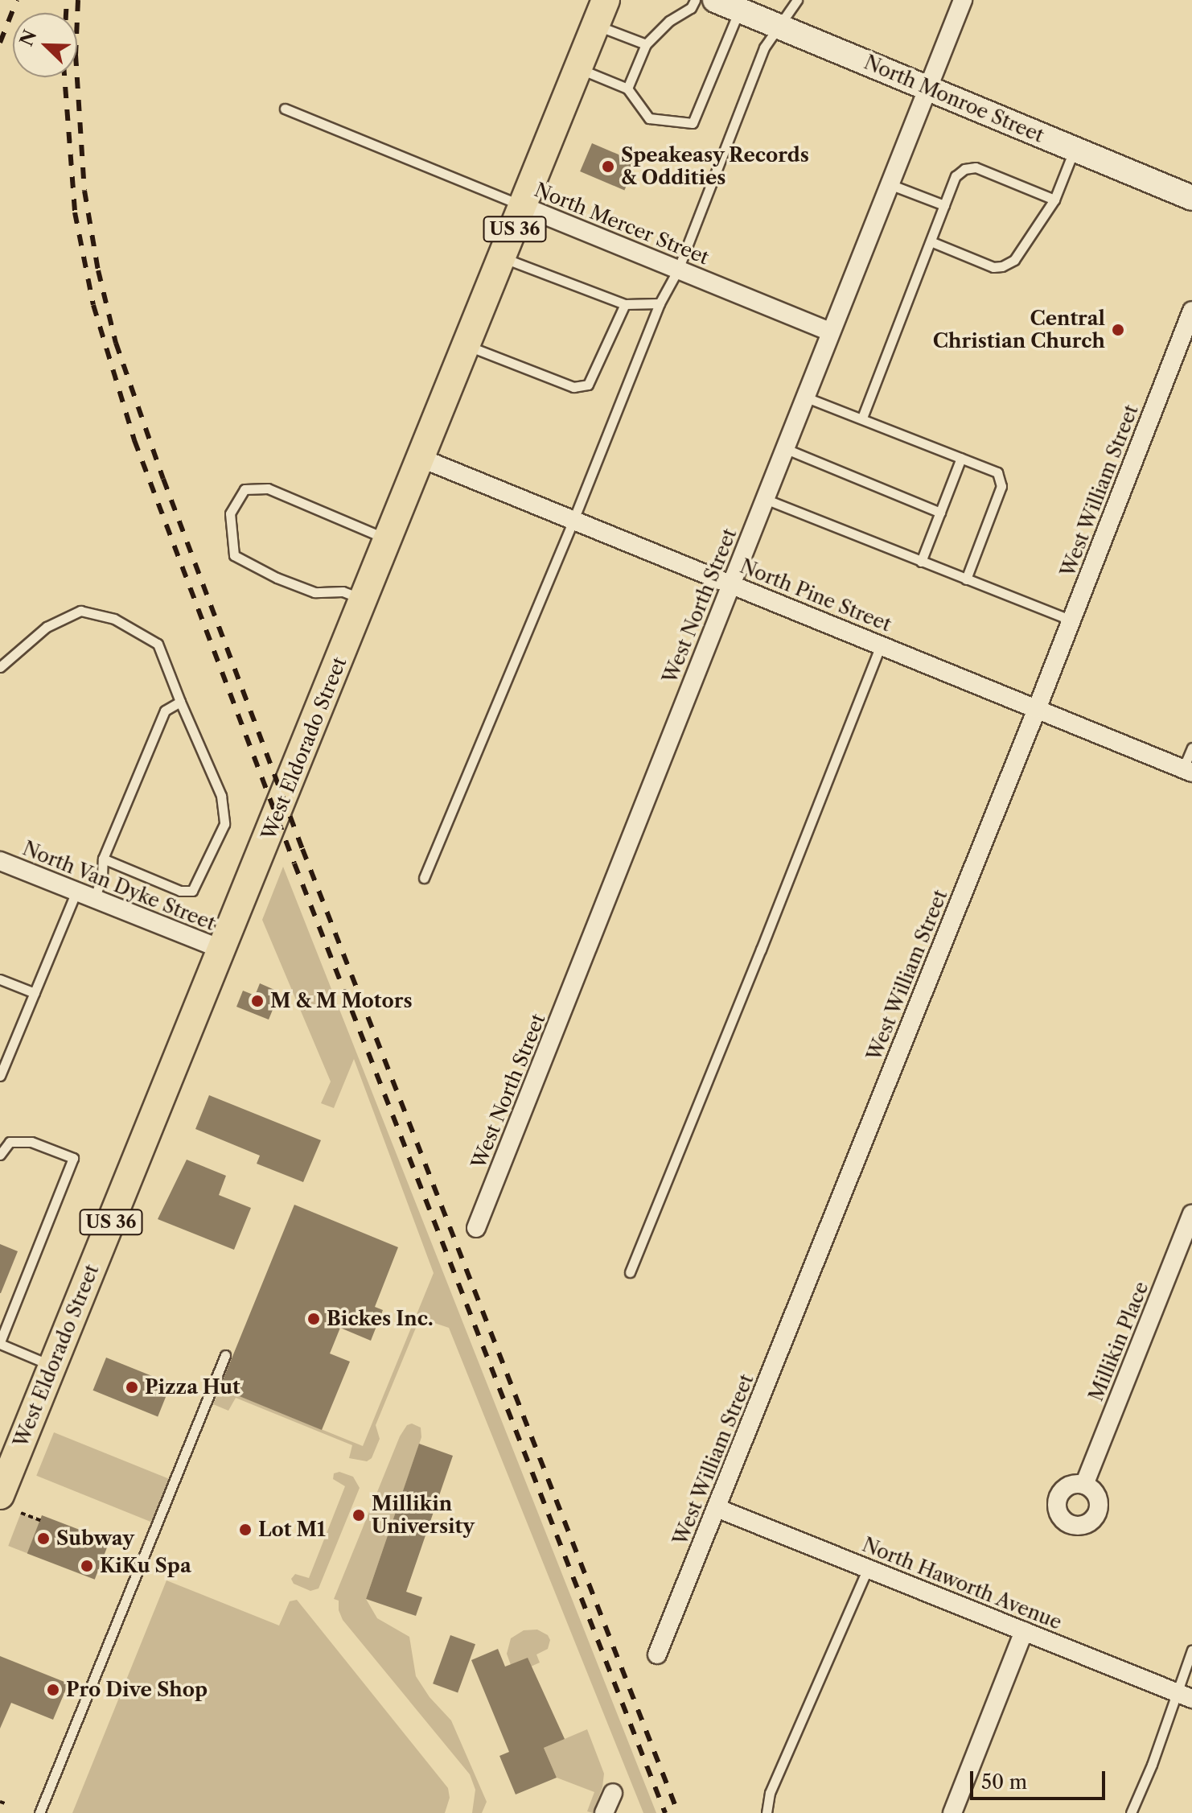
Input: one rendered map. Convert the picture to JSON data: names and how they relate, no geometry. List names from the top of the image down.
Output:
{
  "streets": {
    "main road": ["US 36", "West Eldorado Street"],
    "street": [
      "North Monroe Street",
      "North Mercer Street",
      "West William Street",
      "North Pine Street",
      "West North Street",
      "North Van Dyke Street",
      "Millikin Place",
      "North Haworth Avenue"
    ]
  },
  "crossings": [
    ["North Monroe Street", "West North Street"],
    ["North Mercer Street", "West North Street"],
    ["North Mercer Street", "West Eldorado Street"],
    ["West William Street", "North Pine Street"],
    ["West William Street", "North Haworth Avenue"],
    ["North Pine Street", "West North Street"],
    ["North Pine Street", "West Eldorado Street"],
    ["West Eldorado Street", "North Van Dyke Street"]
  ],
  "places": [
    "Speakeasy Records & Oddities",
    "Central Christian Church",
    "M & M Motors",
    "Bickes Inc.",
    "Pizza Hut",
    "Millikin University",
    "Lot M1",
    "Subway",
    "KiKu Spa",
    "Pro Dive Shop"
  ],
  "scale_bar": "50 m",
  "north": "top left"
}
